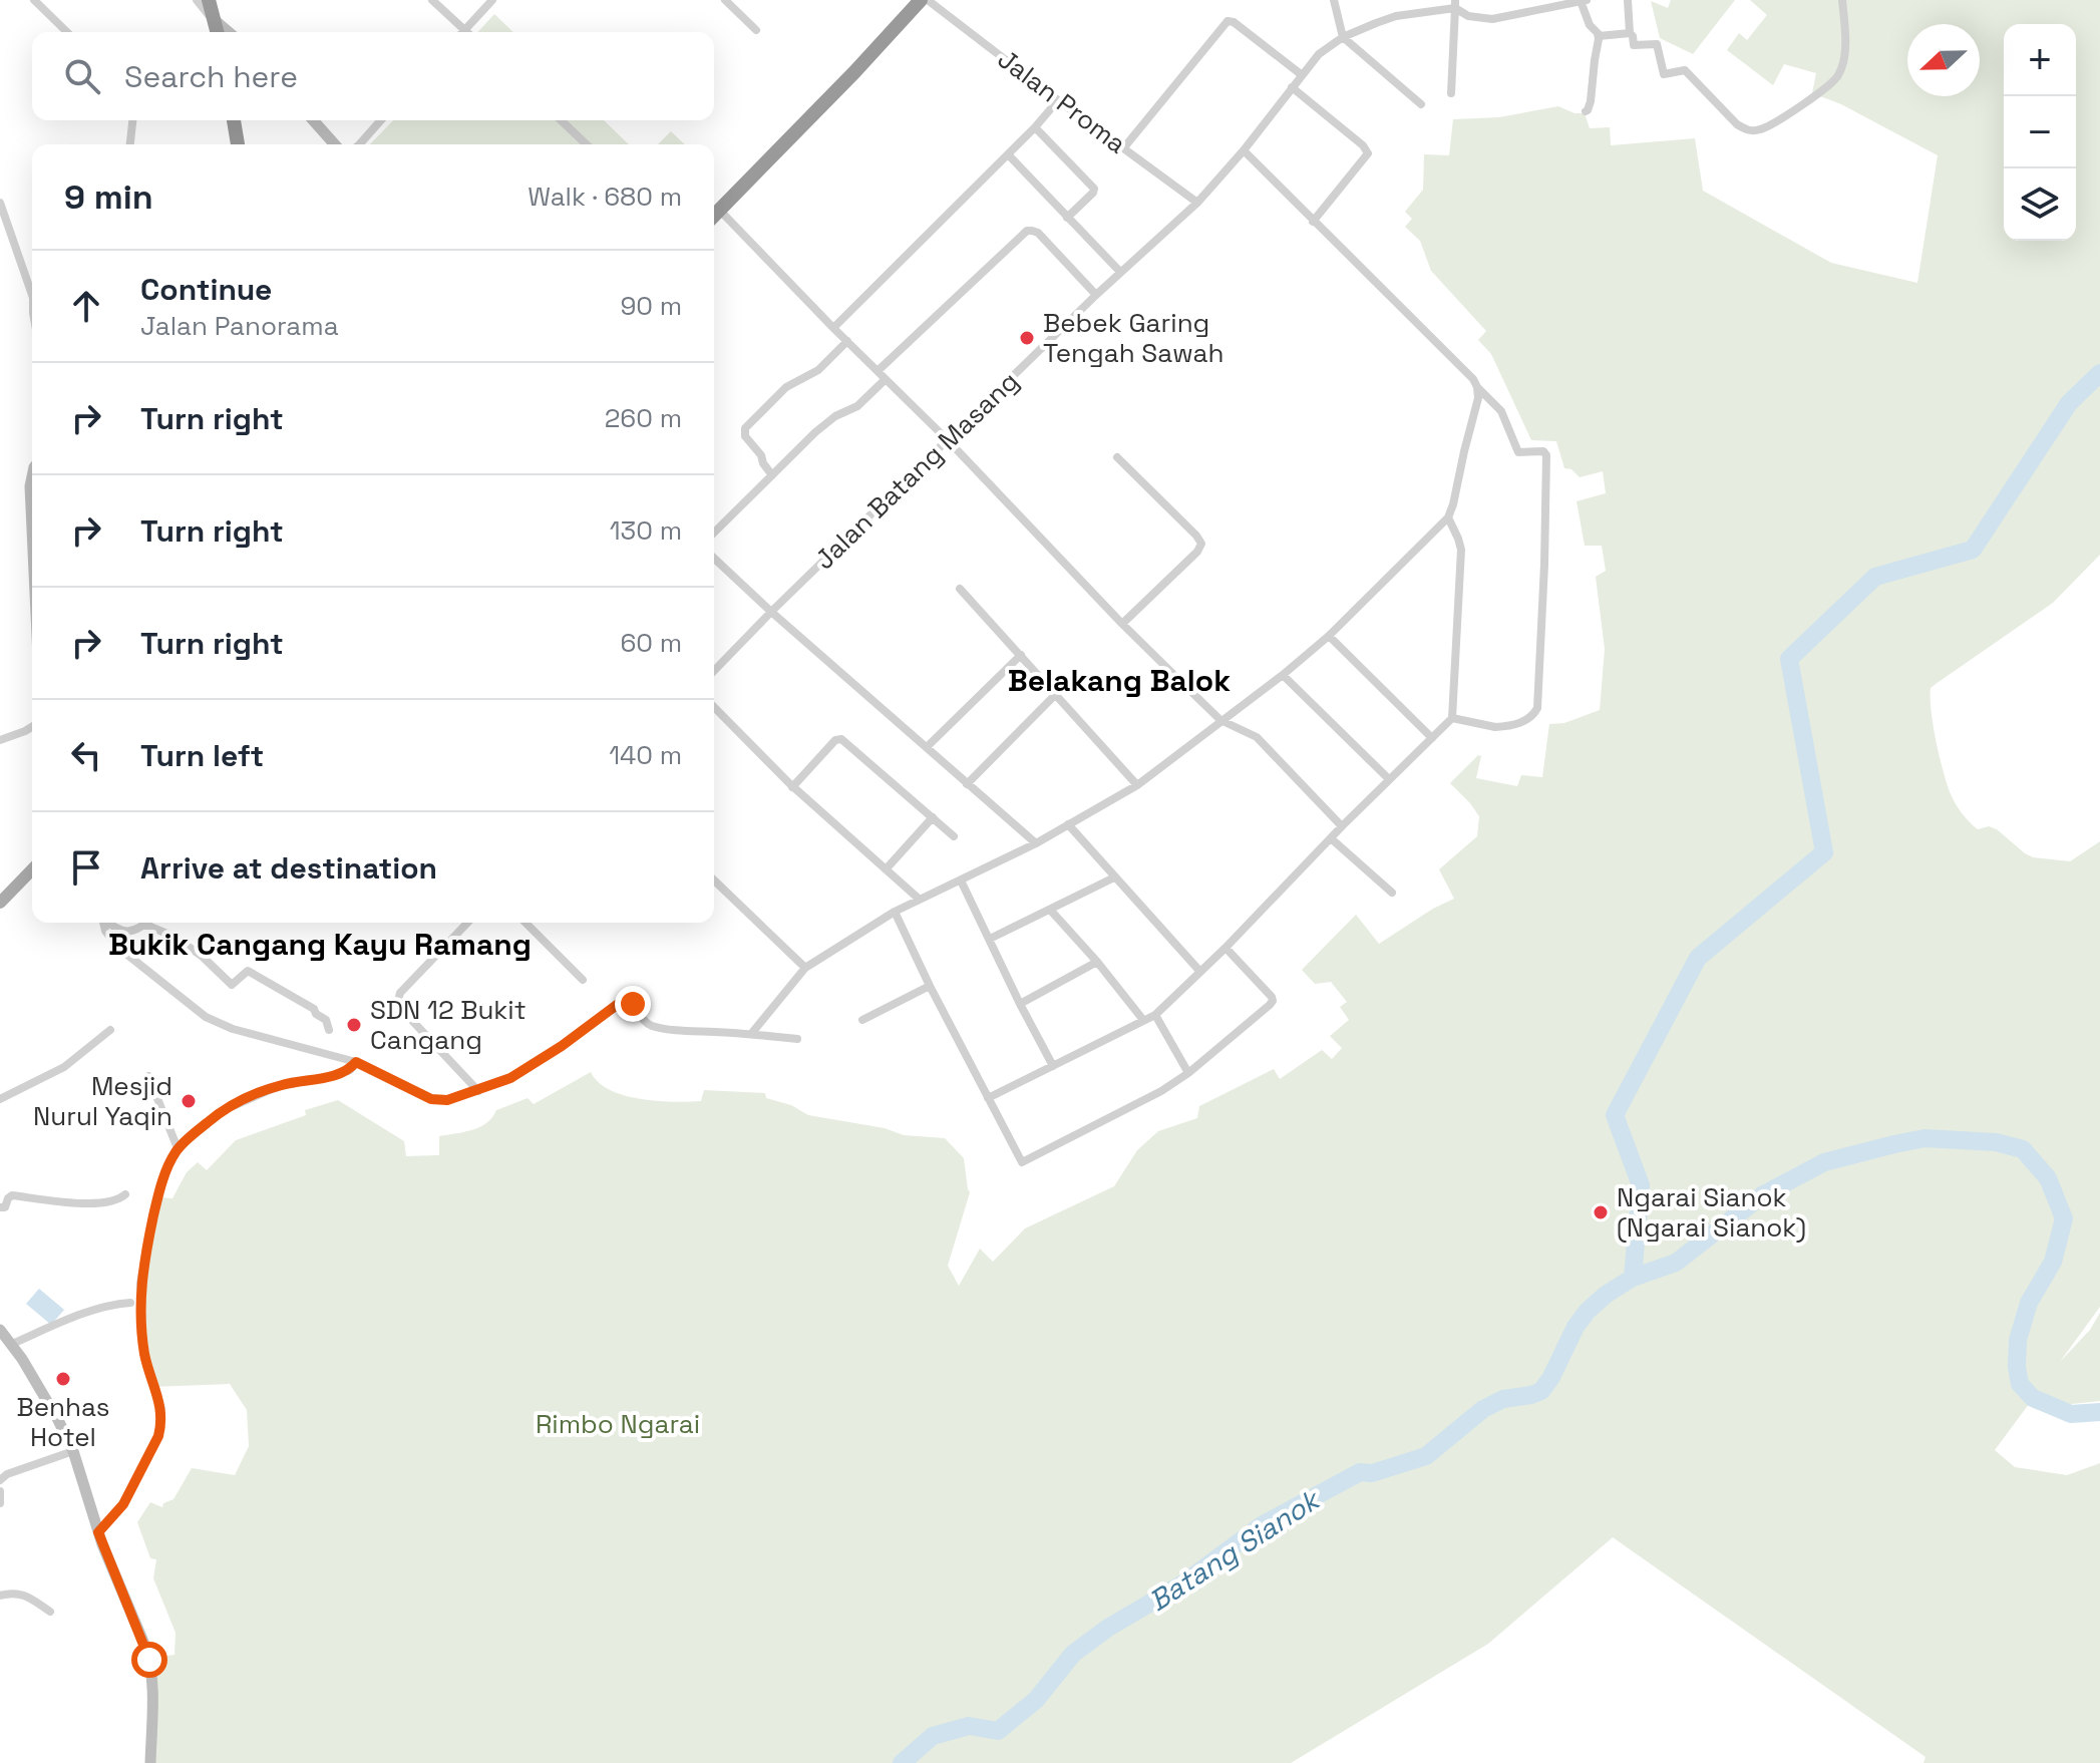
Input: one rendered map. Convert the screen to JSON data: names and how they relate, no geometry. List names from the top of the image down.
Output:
{
  "streets": {
    "street": ["Jalan Proma", "Jalan Batang Masang"]
  },
  "crossings": [
    ["Jalan Proma", "Jalan Batang Masang"]
  ],
  "districts": ["Belakang Balok", "Bukik Cangang Kayu Ramang"],
  "water": ["Batang Sianok"],
  "parks": ["Rimbo Ngarai"],
  "places": [
    "Bebek Garing Tengah Sawah",
    "SDN 12 Bukit Cangang",
    "Mesjid Nurul Yaqin",
    "Ngarai Sianok (Ngarai Sianok)",
    "Benhas Hotel"
  ],
  "north": "left",
  "page": {
    "map_buttons": ["+", "−"],
    "search": "Search here",
    "heading": ["9 min", "Walk · 680 m"],
    "list": [
      ["Continue", "Jalan Panorama", "90 m"],
      ["Turn right", "260 m"],
      ["Turn right", "130 m"],
      ["Turn right", "60 m"],
      ["Turn left", "140 m"],
      "Arrive at destination"
    ]
  }
}
